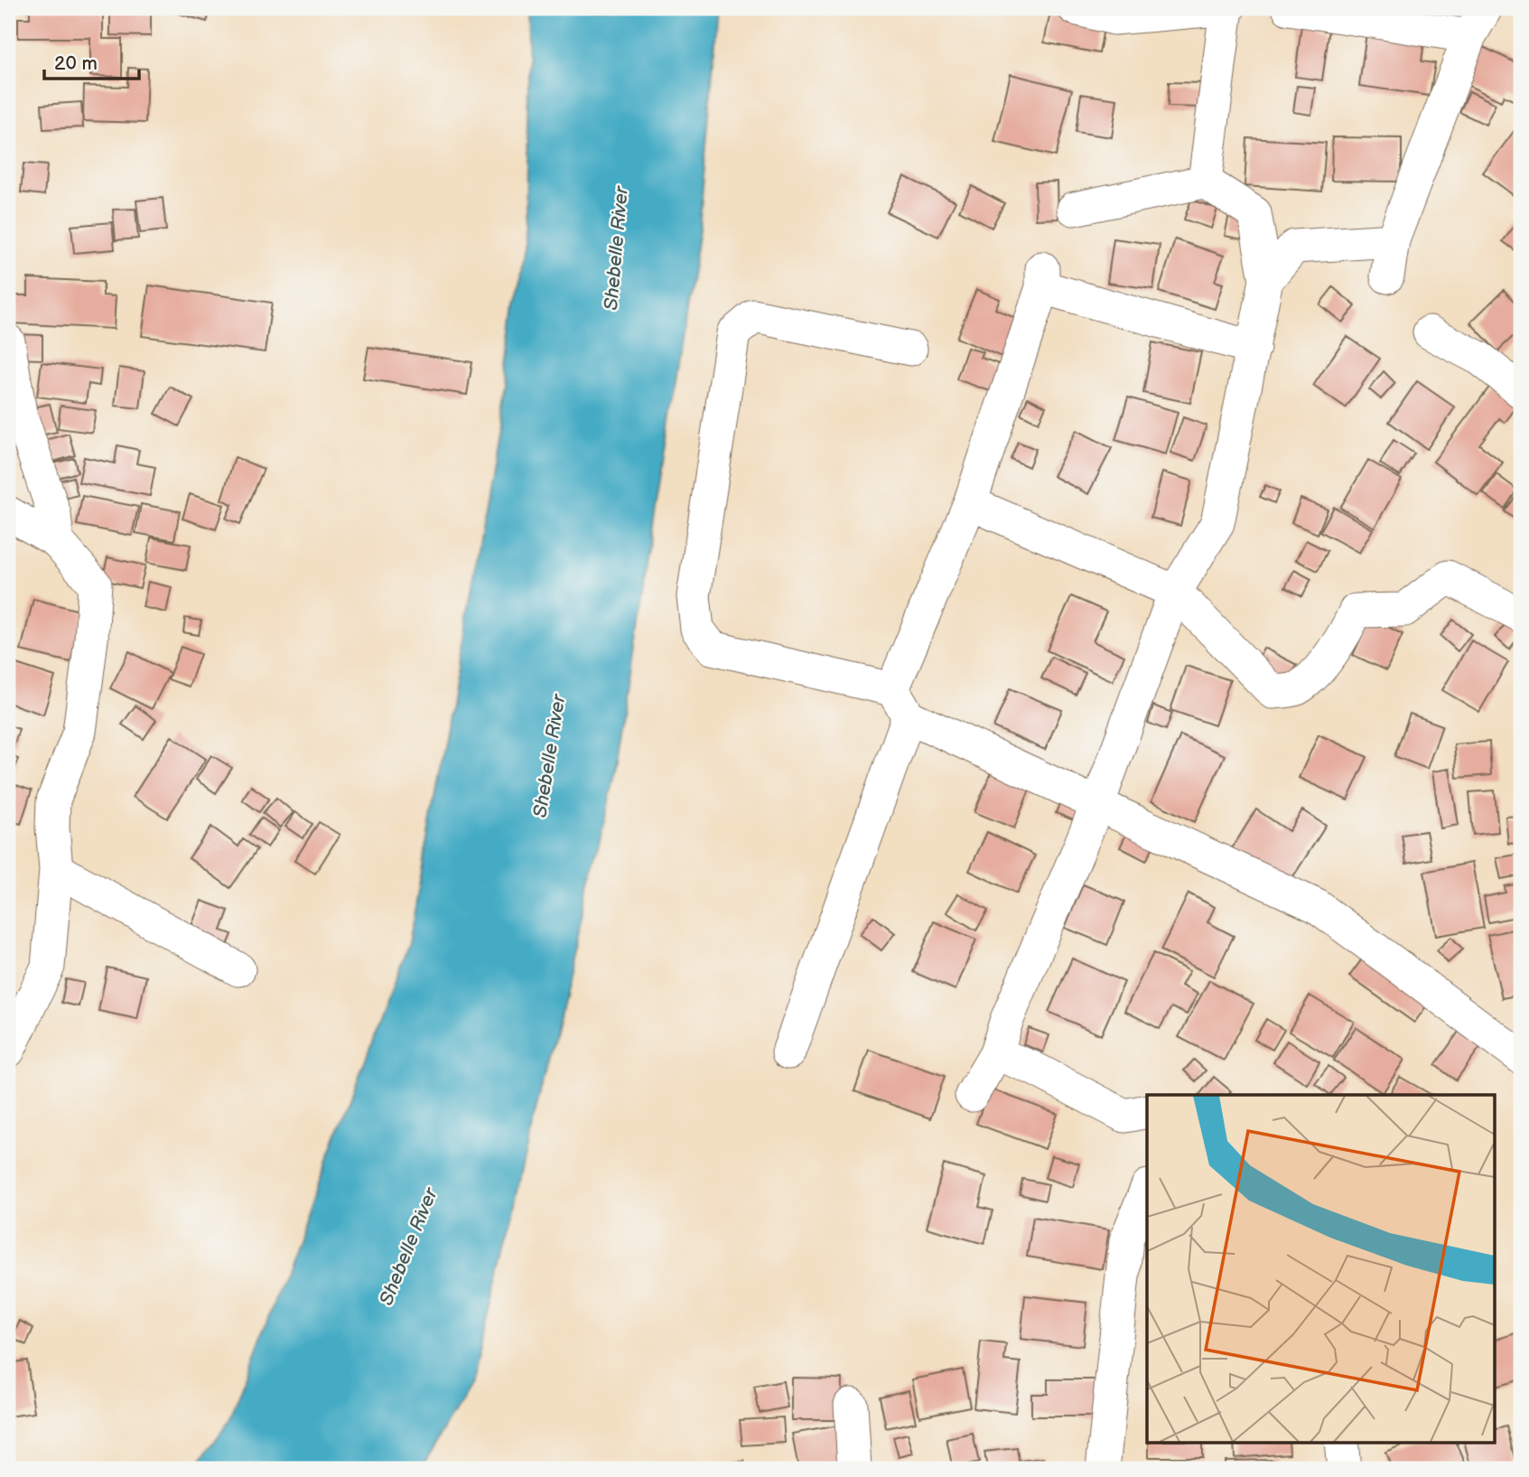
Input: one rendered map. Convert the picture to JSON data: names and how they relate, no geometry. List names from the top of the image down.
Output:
{
  "water": ["Shebelle River"],
  "scale_bar": "20 m"
}
